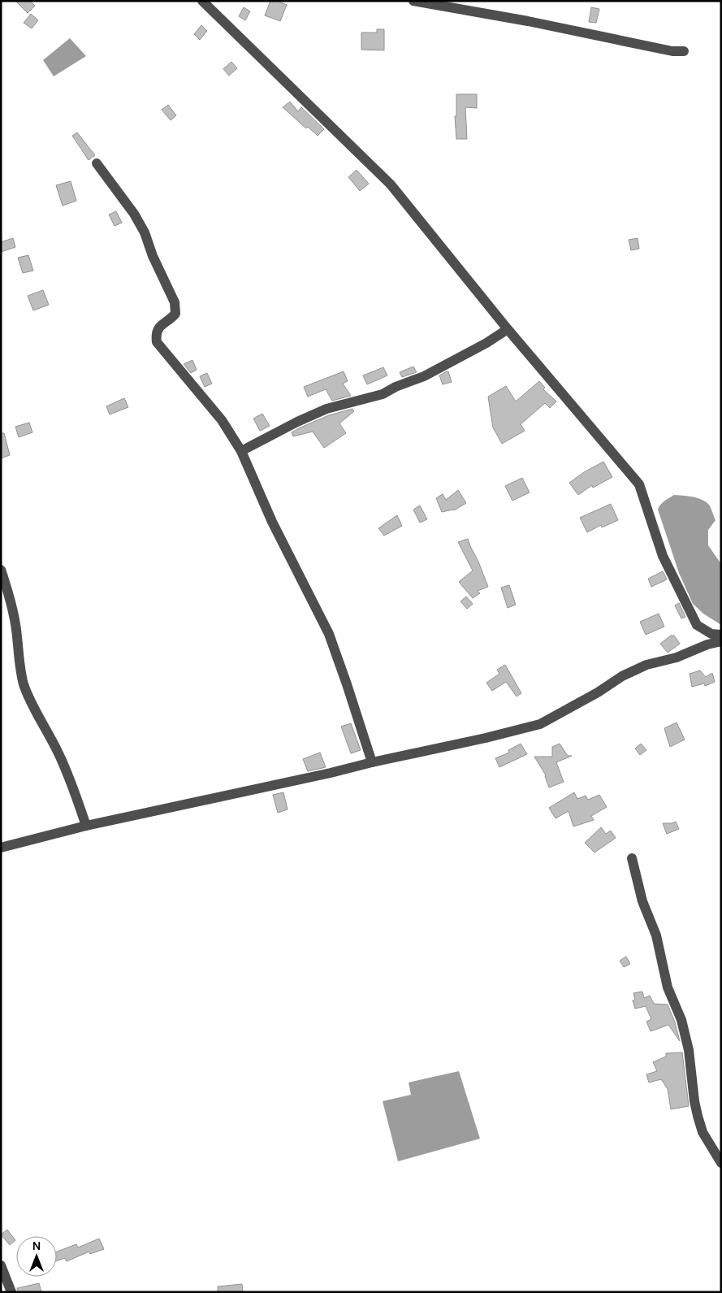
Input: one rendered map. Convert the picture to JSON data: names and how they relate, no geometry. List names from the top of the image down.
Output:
{
  "north": "top"
}
